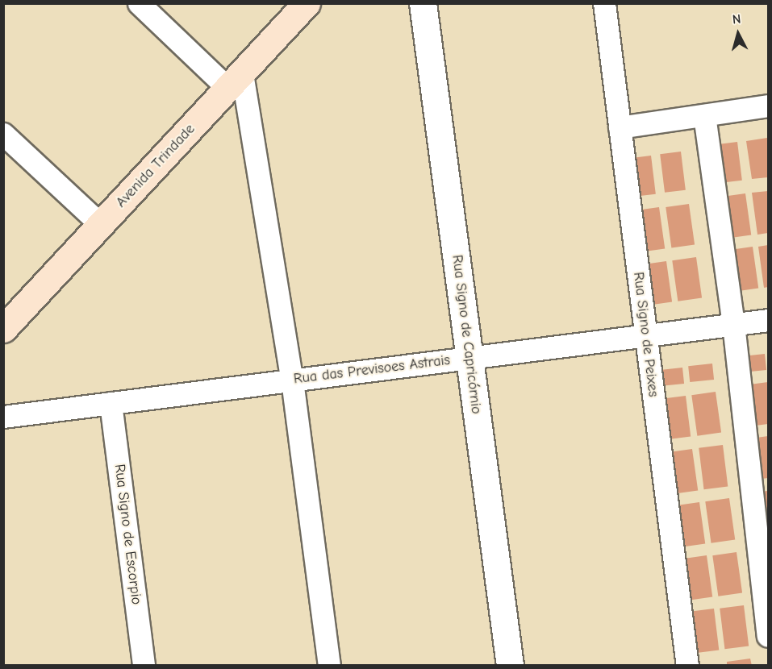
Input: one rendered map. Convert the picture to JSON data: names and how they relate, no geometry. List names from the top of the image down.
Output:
{
  "streets": {
    "main road": ["Avenida Trindade"],
    "street": [
      "Rua Signo de Capricórnio",
      "Rua Signo de Peixes",
      "Rua das Previsoes Astrais",
      "Rua Signo de Escorpio"
    ]
  },
  "crossings": [
    ["Rua Signo de Capricórnio", "Rua das Previsoes Astrais"],
    ["Rua Signo de Peixes", "Rua das Previsoes Astrais"],
    ["Rua das Previsoes Astrais", "Rua Signo de Escorpio"]
  ],
  "north": "top"
}
